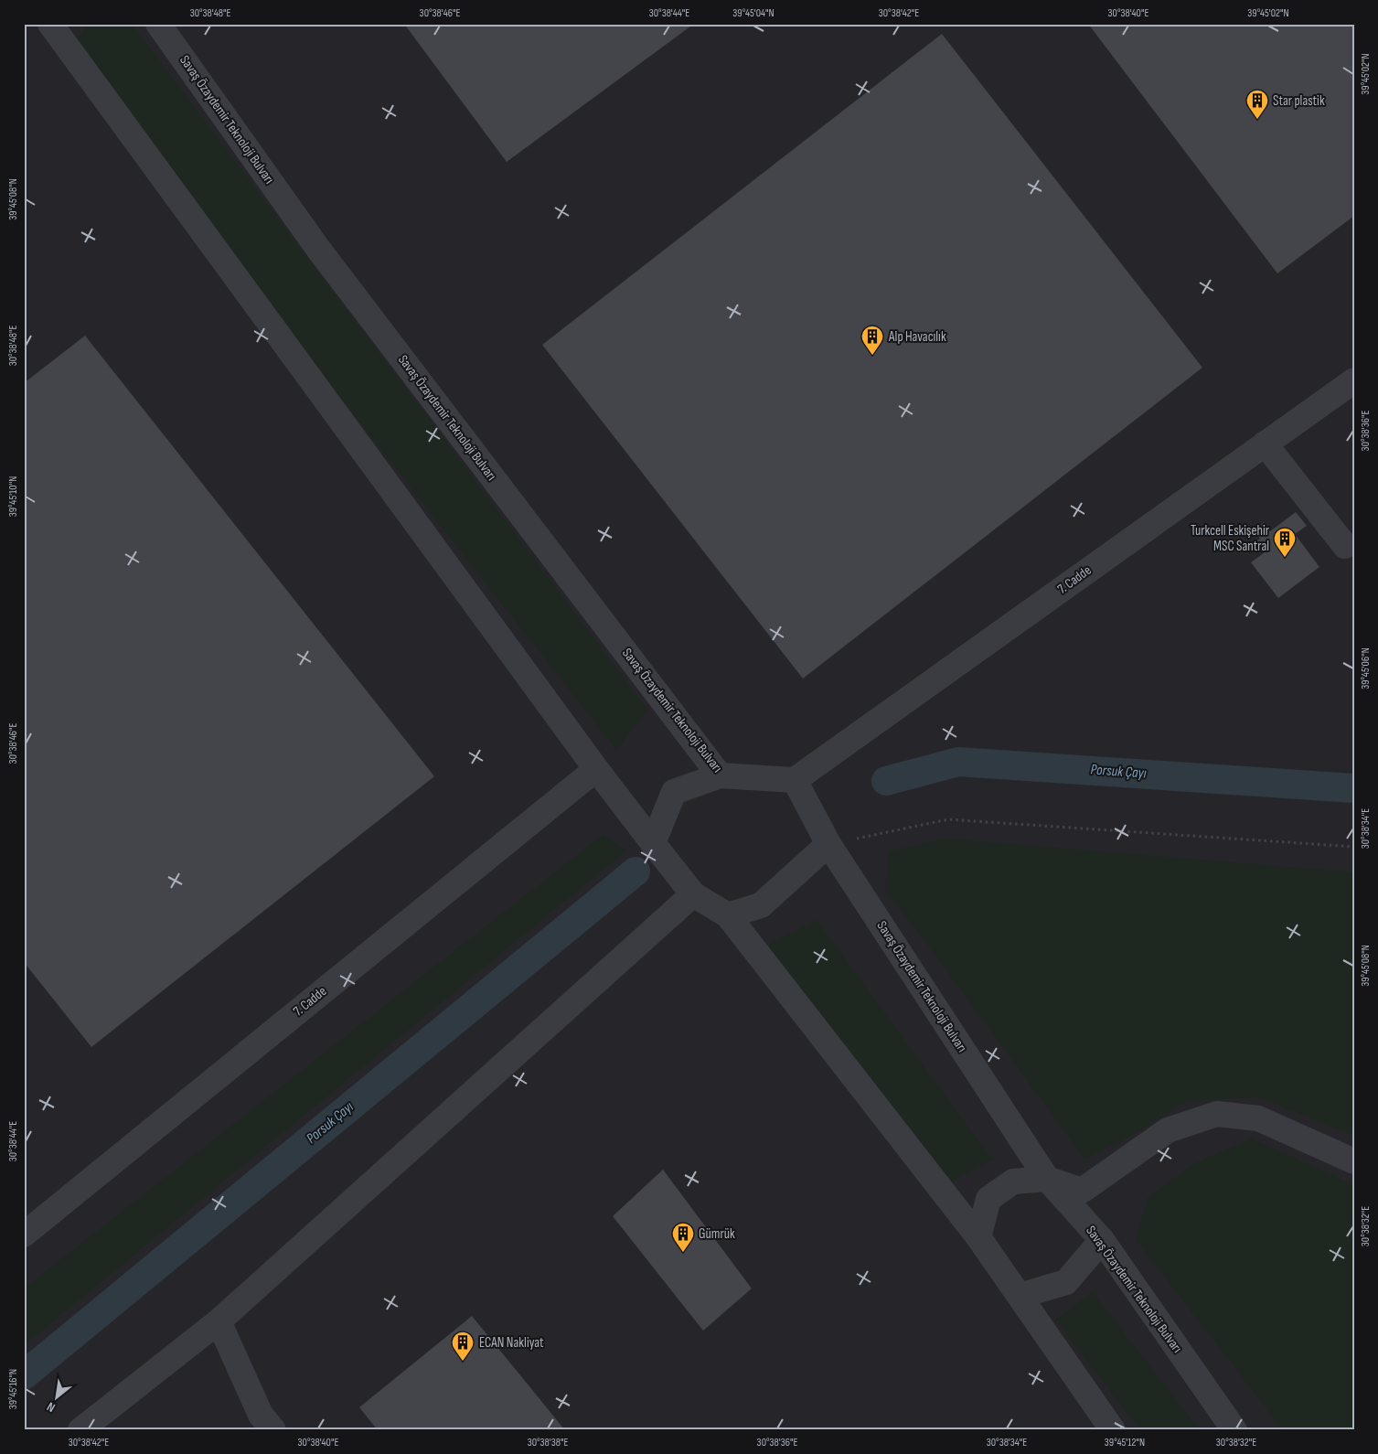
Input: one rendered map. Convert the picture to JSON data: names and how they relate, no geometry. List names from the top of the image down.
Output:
{
  "streets": {
    "street": ["Savaş Özaydemir Teknoloji Bulvarı", "7. Cadde"]
  },
  "crossings": [
    ["Savaş Özaydemir Teknoloji Bulvarı", "7. Cadde"]
  ],
  "water": ["Porsuk Çayı"],
  "places": {
    "building": [
      "Star plastik",
      "Alp Havacılık",
      "Turkcell Eskişehir MSC Santral",
      "Gümrük",
      "ECAN Nakliyat"
    ]
  },
  "north": "bottom left",
  "coordinates": [
    "30°38'48\"E",
    "30°38'46\"E",
    "30°38'44\"E",
    "39°45'04\"N",
    "30°38'42\"E",
    "30°38'40\"E",
    "39°45'02\"N",
    "39°45'08\"N",
    "30°38'36\"E",
    "39°45'10\"N",
    "39°45'06\"N",
    "30°38'34\"E",
    "30°38'32\"E",
    "39°45'16\"N",
    "30°38'38\"E",
    "39°45'12\"N"
  ]
}
